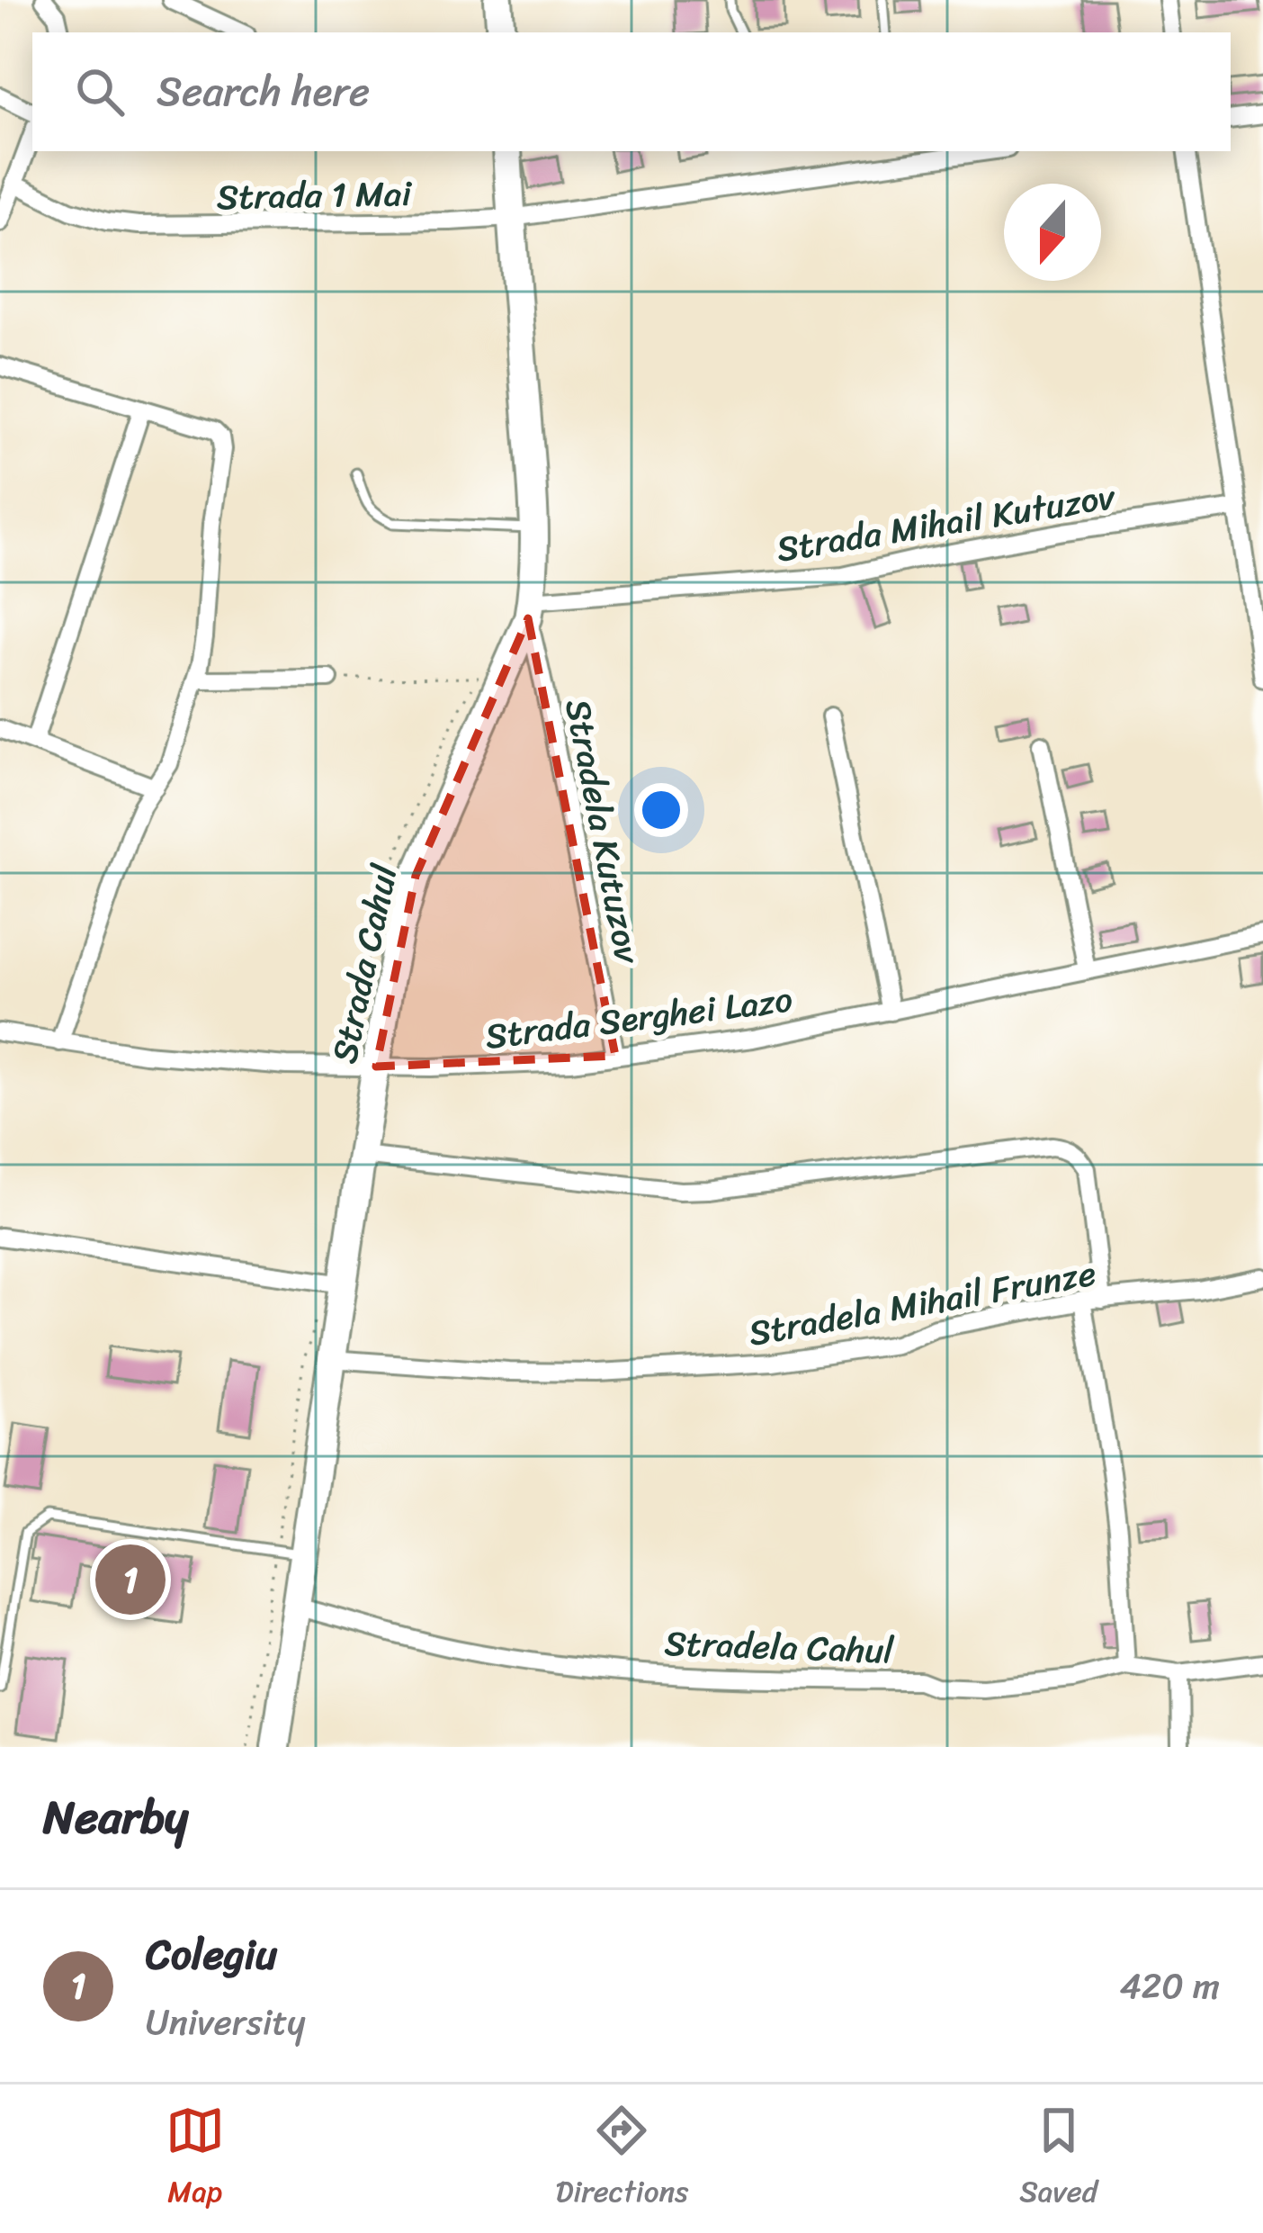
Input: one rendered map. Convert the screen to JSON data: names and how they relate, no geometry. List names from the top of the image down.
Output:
{
  "streets": {
    "main road": ["Strada Cahul"],
    "street": [
      "Strada 1 Mai",
      "Strada Mihail Kutuzov",
      "Stradela Kutuzov",
      "Strada Serghei Lazo",
      "Stradela Mihail Frunze",
      "Stradela Cahul"
    ]
  },
  "crossings": [
    ["Strada 1 Mai", "Strada Cahul"],
    ["Strada Mihail Kutuzov", "Stradela Kutuzov"],
    ["Strada Mihail Kutuzov", "Strada Cahul"],
    ["Stradela Kutuzov", "Strada Cahul"],
    ["Stradela Kutuzov", "Strada Serghei Lazo"],
    ["Strada Cahul", "Strada Serghei Lazo"],
    ["Strada Cahul", "Stradela Mihail Frunze"],
    ["Strada Cahul", "Stradela Cahul"]
  ],
  "north": "bottom",
  "page": {
    "search": "Search here",
    "pins": "1",
    "heading": "Nearby",
    "list": [
      {
        "mark": "1",
        "name": "Colegiu",
        "note": "University",
        "value": "420 m"
      }
    ],
    "nav": ["Map", "Directions", "Saved"]
  }
}
